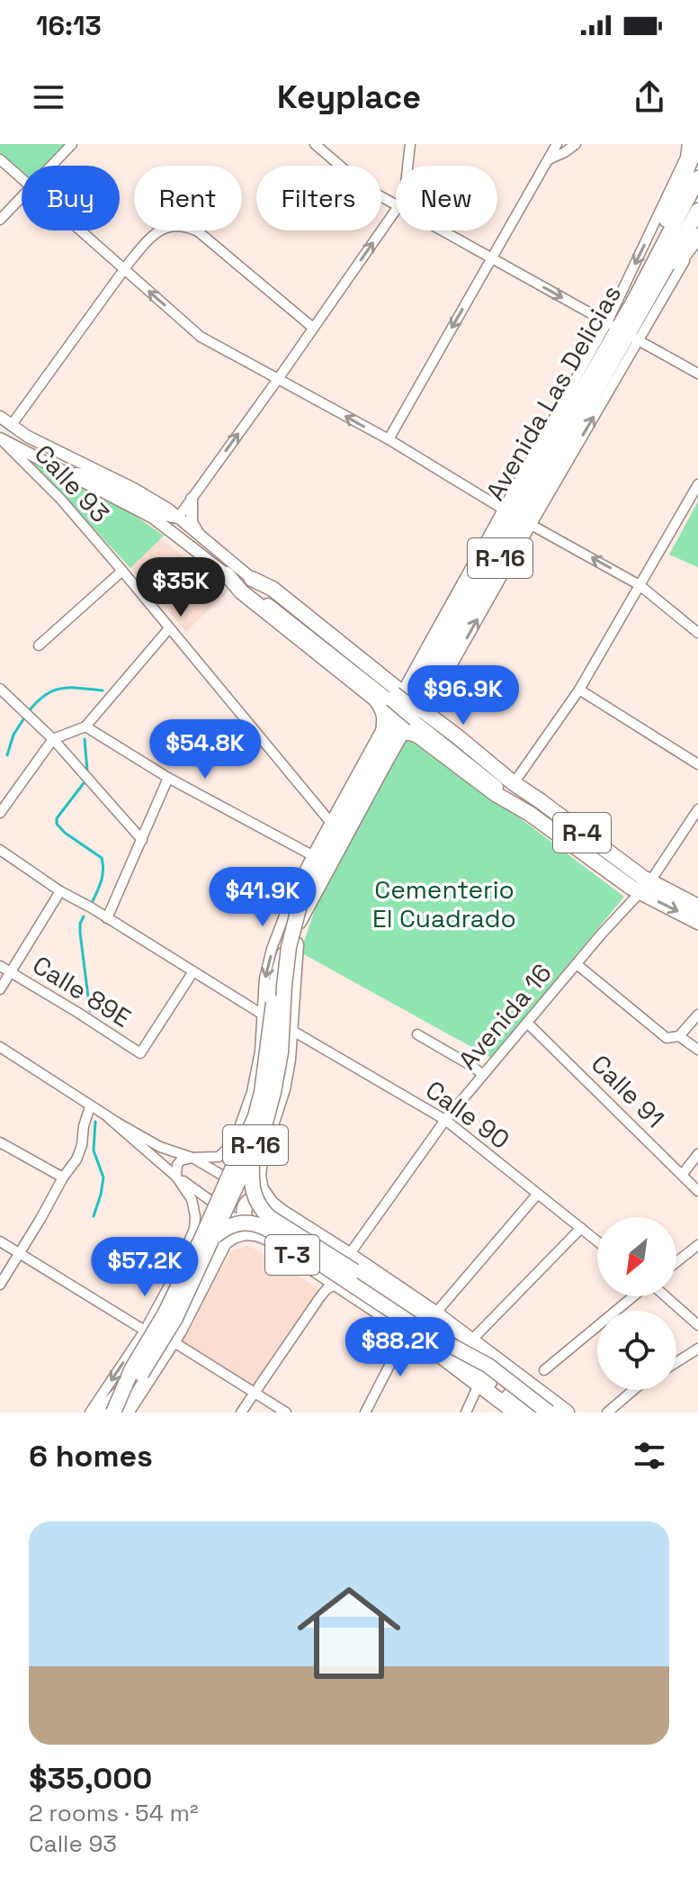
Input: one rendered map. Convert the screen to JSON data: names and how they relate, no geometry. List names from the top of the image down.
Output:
{
  "streets": {
    "main road": [
      "Avenida Las Delicias",
      "R-16",
      "R-4",
      "T-3"
    ],
    "street": [
      "Calle 93",
      "Calle 89E",
      "Avenida 16",
      "Calle 91",
      "Calle 90"
    ]
  },
  "crossings": [
    ["Avenida Las Delicias", "R-16"],
    ["Calle 93", "R-16"],
    ["R-16", "Calle 90"],
    ["R-16", "T-3"],
    ["R-4", "Avenida 16"],
    ["Avenida 16", "Calle 91"],
    ["Avenida 16", "Calle 90"],
    ["Avenida 16", "T-3"]
  ],
  "parks": ["Cementerio El Cuadrado"],
  "north": "bottom left",
  "page": {
    "status": "16:13",
    "header": "Keyplace",
    "chip": [
      "Buy",
      "Rent",
      "Filters",
      "New"
    ],
    "price": [
      "$35K",
      "$96.9K",
      "$54.8K",
      "$41.9K",
      "$57.2K",
      "$88.2K"
    ],
    "heading": "6 homes",
    "list": [
      {
        "name": "$35,000",
        "note": "2 rooms · 54 m² · Calle 93"
      }
    ]
  }
}
